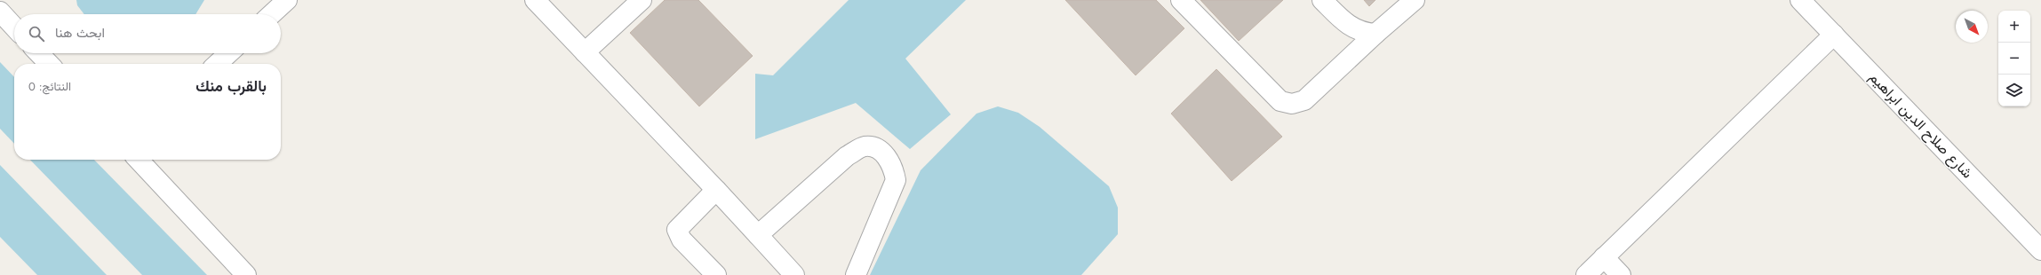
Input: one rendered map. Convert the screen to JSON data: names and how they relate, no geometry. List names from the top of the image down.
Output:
{
  "streets": {
    "street": ["شارع صلاح الدين ابراهيم"]
  },
  "north": "bottom right",
  "page": {
    "map_buttons": ["+", "−"],
    "search": "ابحث هنا",
    "heading": ["بالقرب منك", "النتائج: 0"]
  }
}
